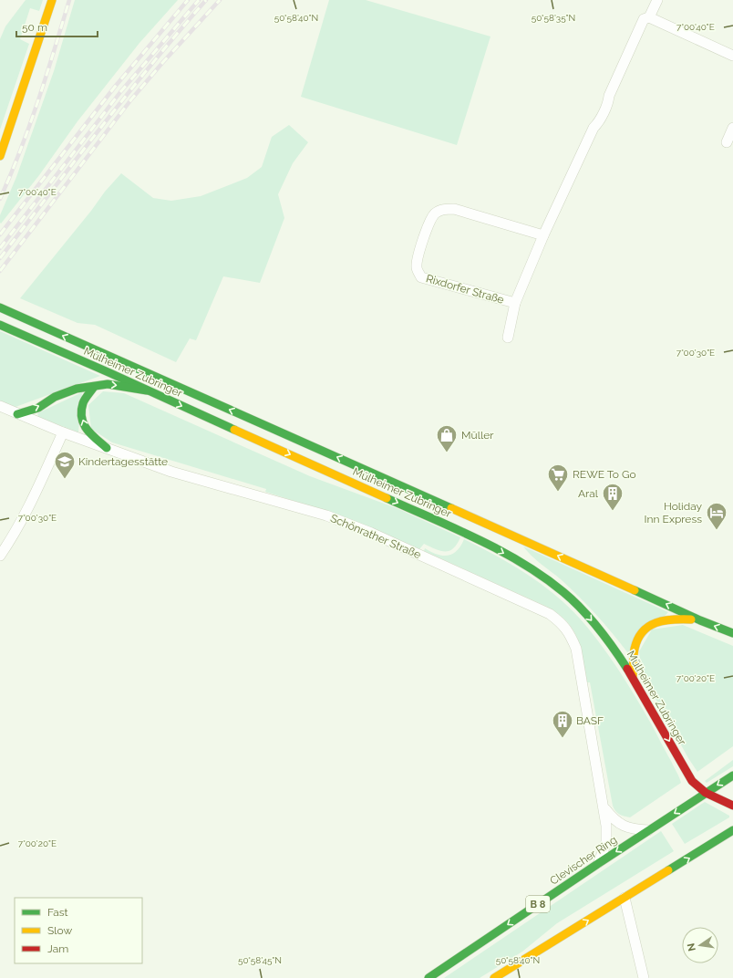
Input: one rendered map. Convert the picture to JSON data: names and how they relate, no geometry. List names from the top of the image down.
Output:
{
  "streets": {
    "main road": ["Mülheimer Zubringer", "Clevischer Ring", "B 8"],
    "street": ["Rixdorfer Straße", "Schönrather Straße"]
  },
  "crossings": [
    ["Mülheimer Zubringer", "Clevischer Ring"],
    ["Schönrather Straße", "Clevischer Ring"]
  ],
  "places": {
    "shop": ["Müller"],
    "school or university": ["Kindertagesstätte"],
    "supermarket": ["REWE To Go"],
    "building": ["Aral", "BASF"],
    "hotel": ["Holiday Inn Express"]
  },
  "legend": ["Fast", "Slow", "Jam"],
  "scale_bar": "50 m",
  "north": "left",
  "coordinates": [
    "50°58'40\"N",
    "50°58'35\"N",
    "7°00'40\"E",
    "7°00'30\"E",
    "7°00'20\"E",
    "50°58'45\"N"
  ]
}
